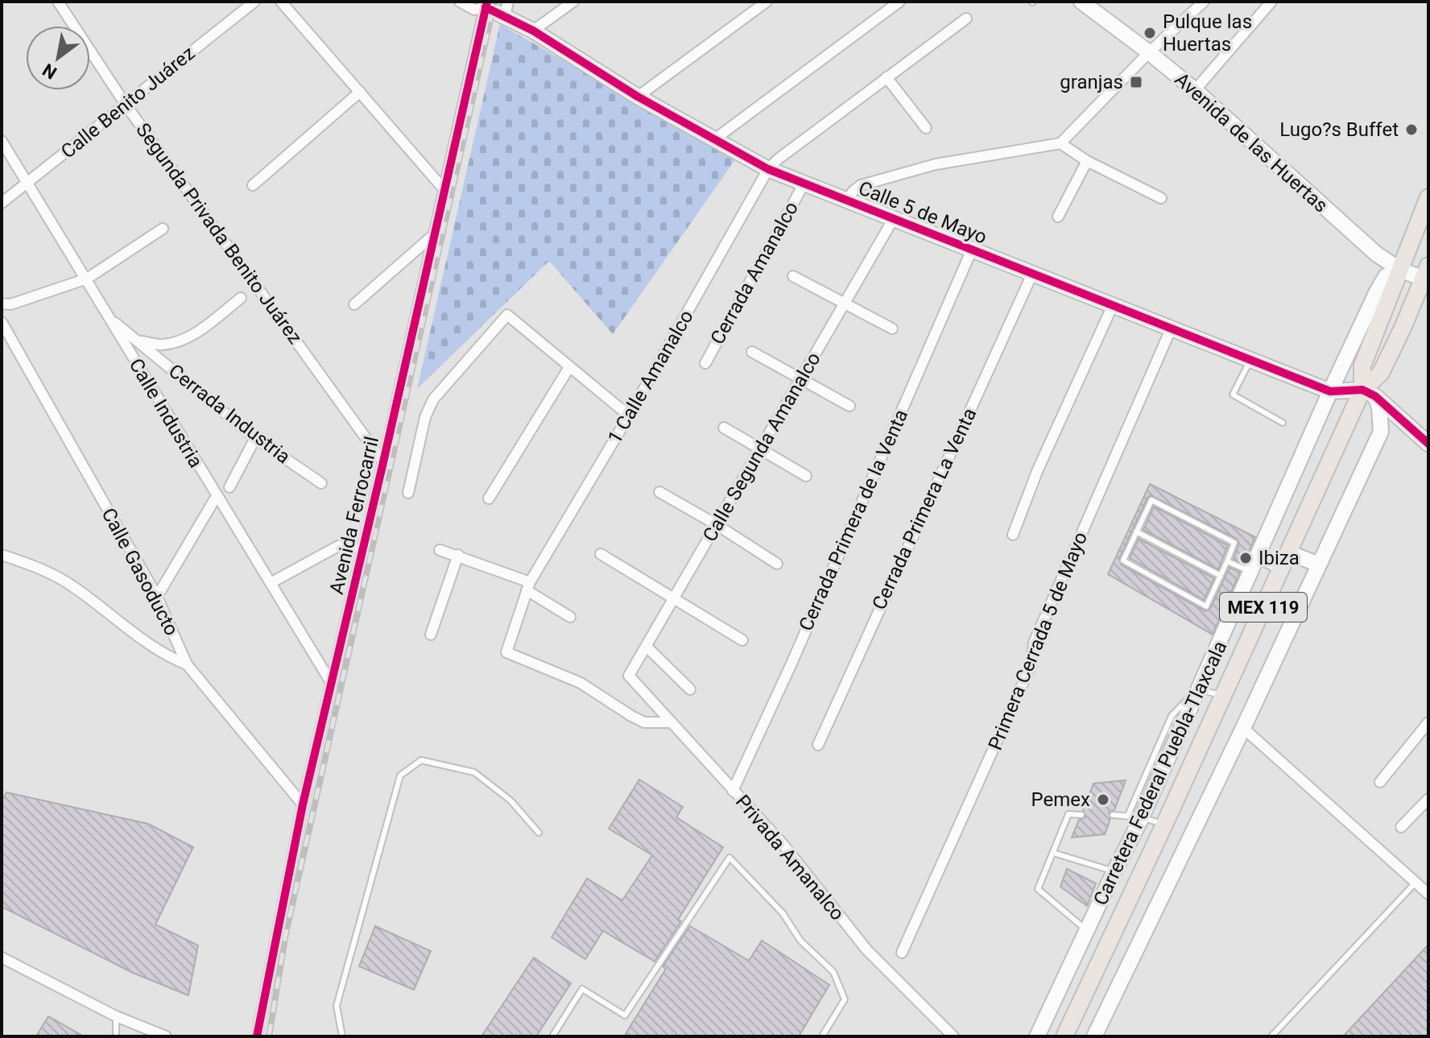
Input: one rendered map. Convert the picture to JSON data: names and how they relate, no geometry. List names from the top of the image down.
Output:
{
  "streets": {
    "main road": [
      "Avenida de las Huertas",
      "Calle 5 de Mayo",
      "MEX 119",
      "Carretera Federal Puebla-Tlaxcala"
    ],
    "street": [
      "Calle Benito Juárez",
      "Segunda Privada Benito Juárez",
      "Cerrada Amanalco",
      "1 Calle Amanalco",
      "Calle Industria",
      "Cerrada Industria",
      "Calle Segunda Amanalco",
      "Cerrada Primera La Venta",
      "Avenida Ferrocarril",
      "Cerrada Primera de la Venta",
      "Calle Gasoducto",
      "Primera Cerrada 5 de Mayo",
      "Privada Amanalco"
    ]
  },
  "crossings": [
    ["Calle Benito Juárez", "Segunda Privada Benito Juárez"],
    ["Calle Benito Juárez", "Calle Industria"],
    ["Avenida de las Huertas", "Carretera Federal Puebla-Tlaxcala"],
    ["Calle 5 de Mayo", "Cerrada Amanalco"],
    ["Calle 5 de Mayo", "1 Calle Amanalco"],
    ["Calle 5 de Mayo", "Calle Segunda Amanalco"],
    ["Calle 5 de Mayo", "Cerrada Primera La Venta"],
    ["Calle 5 de Mayo", "Avenida Ferrocarril"],
    ["Calle 5 de Mayo", "Cerrada Primera de la Venta"],
    ["Calle 5 de Mayo", "Primera Cerrada 5 de Mayo"],
    ["Calle 5 de Mayo", "Carretera Federal Puebla-Tlaxcala"],
    ["Segunda Privada Benito Juárez", "Avenida Ferrocarril"],
    ["1 Calle Amanalco", "Privada Amanalco"],
    ["Calle Industria", "Cerrada Industria"],
    ["Calle Industria", "Avenida Ferrocarril"],
    ["Calle Segunda Amanalco", "Privada Amanalco"],
    ["Avenida Ferrocarril", "Calle Gasoducto"],
    ["Cerrada Primera de la Venta", "Privada Amanalco"]
  ],
  "places": {
    "other": [
      "Pulque las Huertas",
      "Lugo?s Buffet",
      "Ibiza",
      "Pemex"
    ],
    "transit": ["granjas"]
  },
  "north": "bottom left"
}
